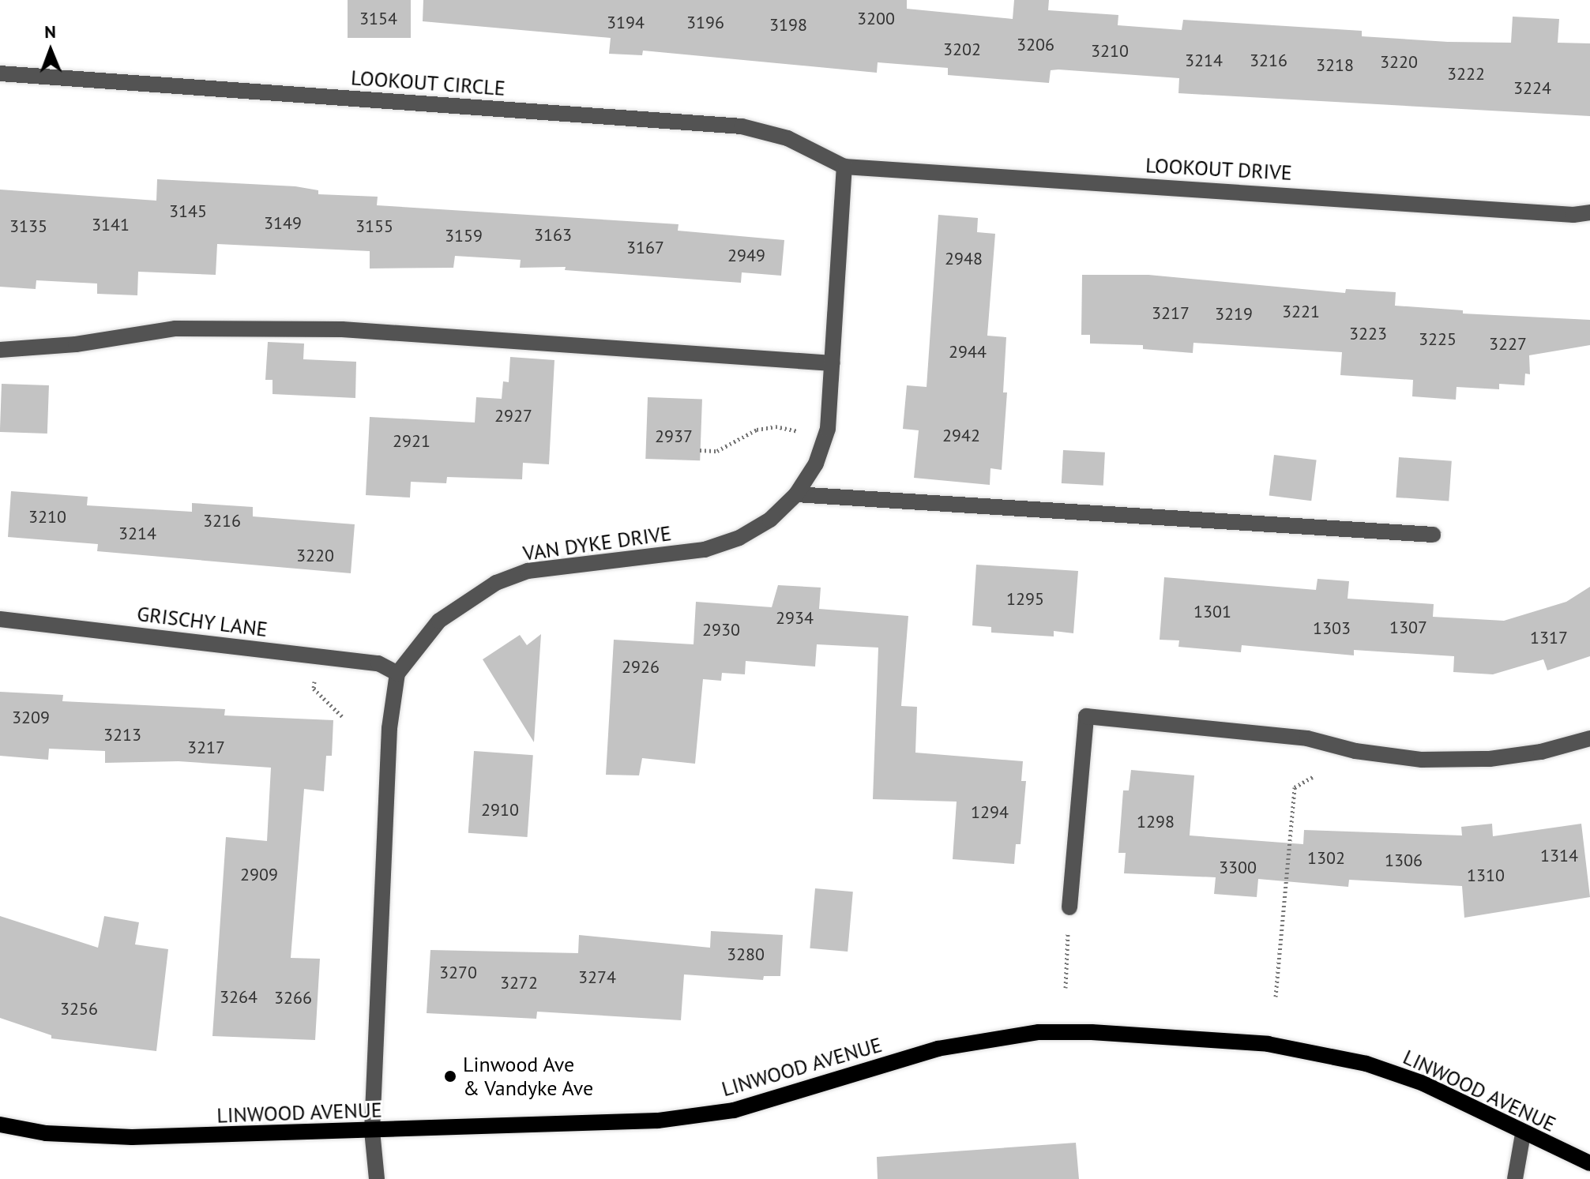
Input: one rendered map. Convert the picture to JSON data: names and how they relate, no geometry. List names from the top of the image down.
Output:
{
  "streets": {
    "main road": ["LINWOOD AVENUE"],
    "street": [
      "LOOKOUT CIRCLE",
      "LOOKOUT DRIVE",
      "VAN DYKE DRIVE",
      "GRISCHY LANE"
    ]
  },
  "crossings": [
    ["LOOKOUT CIRCLE", "LOOKOUT DRIVE"],
    ["LOOKOUT CIRCLE", "VAN DYKE DRIVE"],
    ["LOOKOUT DRIVE", "VAN DYKE DRIVE"],
    ["VAN DYKE DRIVE", "GRISCHY LANE"]
  ],
  "places": ["Linwood Ave & Vandyke Ave"],
  "house_numbers": [
    "3154",
    "3200",
    "3194",
    "3196",
    "3198",
    "3206",
    "3202",
    "3210",
    "3214",
    "3216",
    "3220",
    "3218",
    "3222",
    "3224",
    "3145",
    "3149",
    "3141",
    "3135",
    "3155",
    "3163",
    "3159",
    "3167",
    "2949",
    "2948",
    "3221",
    "3217",
    "3219",
    "3223",
    "3225",
    "3227",
    "2944",
    "2927",
    "2942",
    "2937",
    "2921",
    "3210",
    "3216",
    "3214",
    "3220",
    "1295",
    "1301",
    "2934",
    "1307",
    "1303",
    "2930",
    "1317",
    "2926",
    "3209",
    "3213",
    "3217",
    "2910",
    "1294",
    "1298",
    "1314",
    "1302",
    "1306",
    "3300",
    "2909",
    "1310",
    "3280",
    "3270",
    "3274",
    "3272",
    "3264",
    "3266",
    "3256"
  ],
  "north": "top"
}
